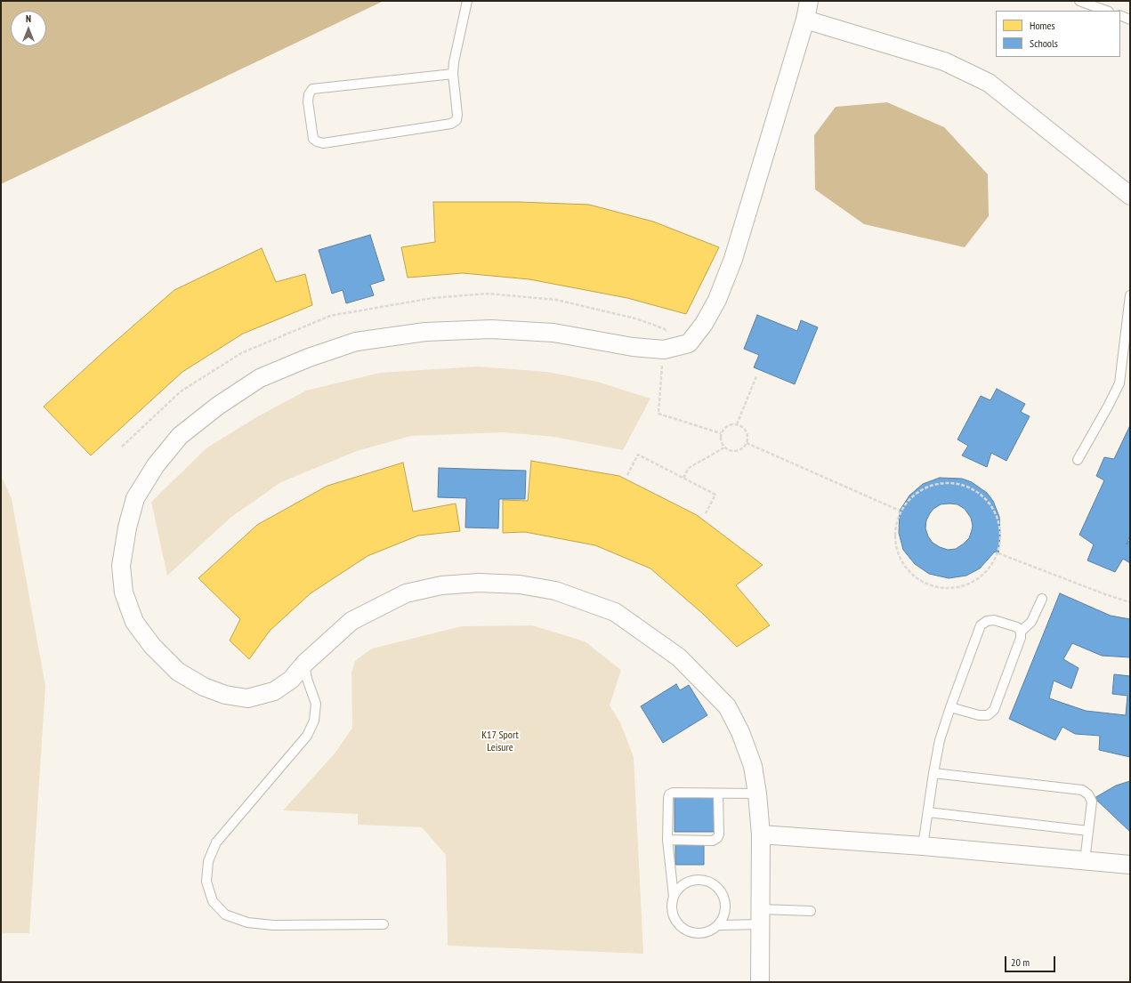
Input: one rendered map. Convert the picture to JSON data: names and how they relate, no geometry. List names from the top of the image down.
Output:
{
  "parks": ["K17 Sport Leisure"],
  "legend": ["Homes", "Schools"],
  "scale_bar": "20 m",
  "north": "top"
}
